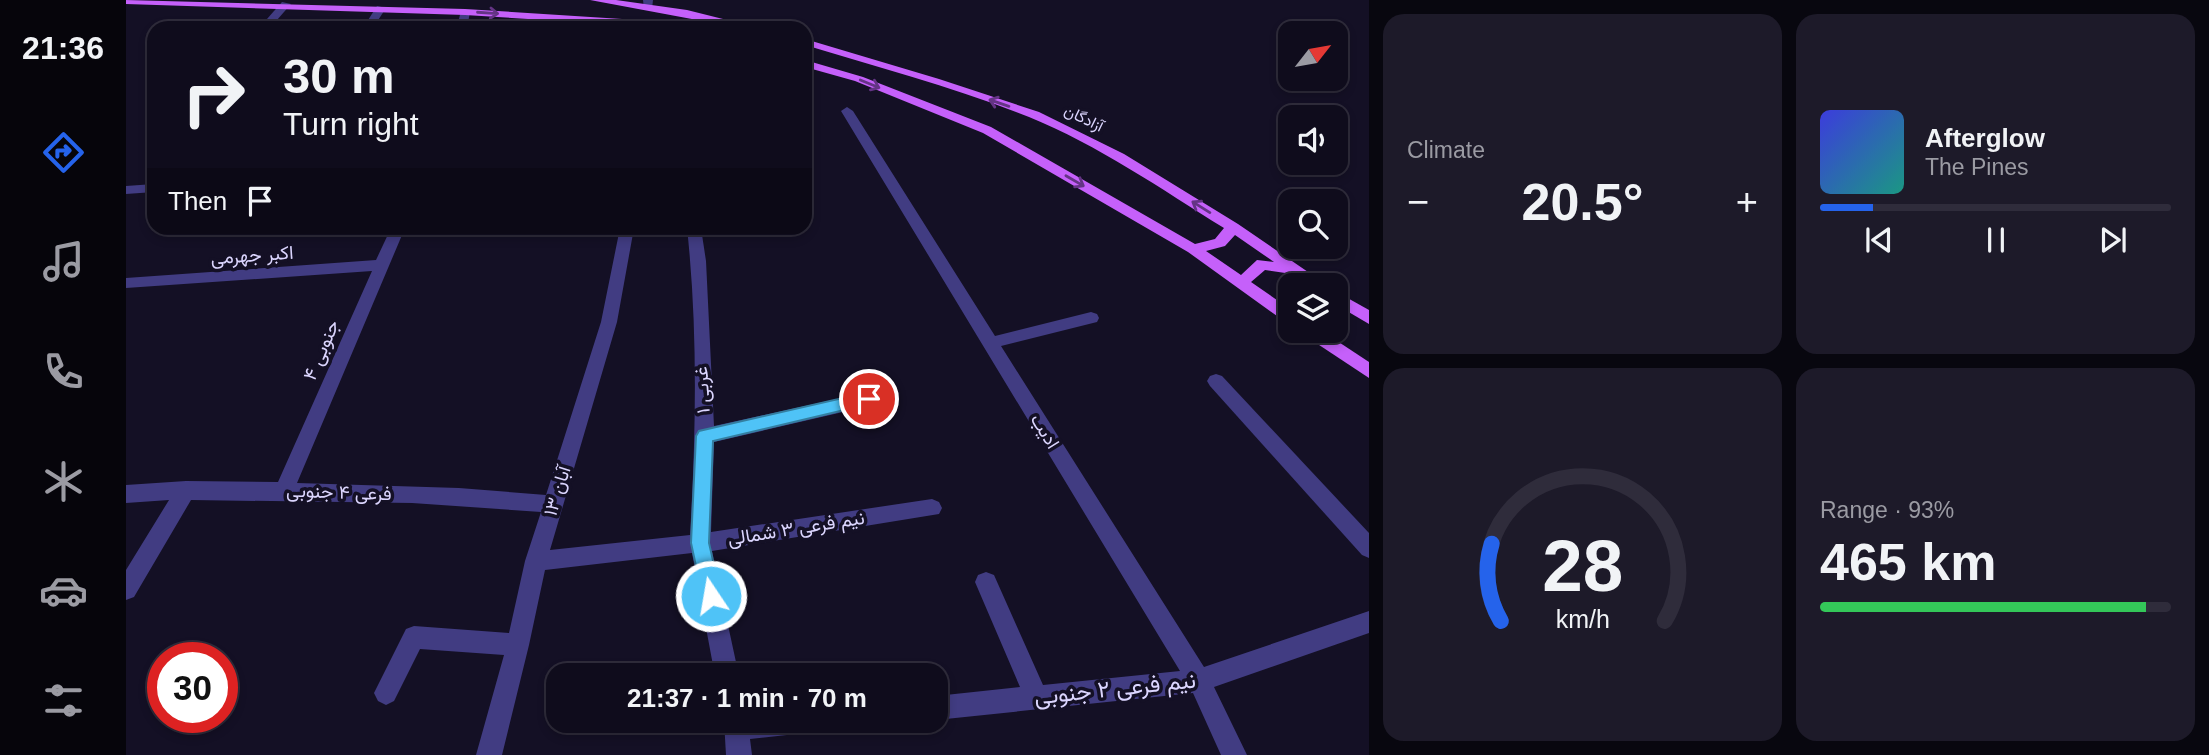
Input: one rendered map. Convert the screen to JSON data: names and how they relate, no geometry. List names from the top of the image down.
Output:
{
  "streets": {
    "main road": ["آزادگان"],
    "street": [
      "اکبر جهرمی",
      "۴ جنوبی",
      "۱ غربی",
      "اديب",
      "۱۳ آبان",
      "فرعی ۴ جنوبی",
      "نیم فرعی ۳ شمالی",
      "نیم فرعی ۲ جنوبی"
    ]
  },
  "crossings": [
    ["اکبر جهرمی", "۴ جنوبی"],
    ["۴ جنوبی", "فرعی ۴ جنوبی"],
    ["۱ غربی", "نیم فرعی ۳ شمالی"],
    ["اديب", "نیم فرعی ۲ جنوبی"],
    ["۱۳ آبان", "فرعی ۴ جنوبی"],
    ["۱۳ آبان", "نیم فرعی ۳ شمالی"]
  ],
  "north": "top right",
  "page": {
    "tabs": "21:36",
    "tile": [
      "Climate",
      ["Range · 93%", "465 km"]
    ],
    "turn": ["30 m", "Turn right"],
    "song": ["Afterglow", "The Pines"],
    "then": "Then",
    "heat": ["−", "20.5°", "+"],
    "limit": "30",
    "trip": "21:37 · 1 min · 70 m",
    "gauge": ["28", "km/h"]
  }
}
